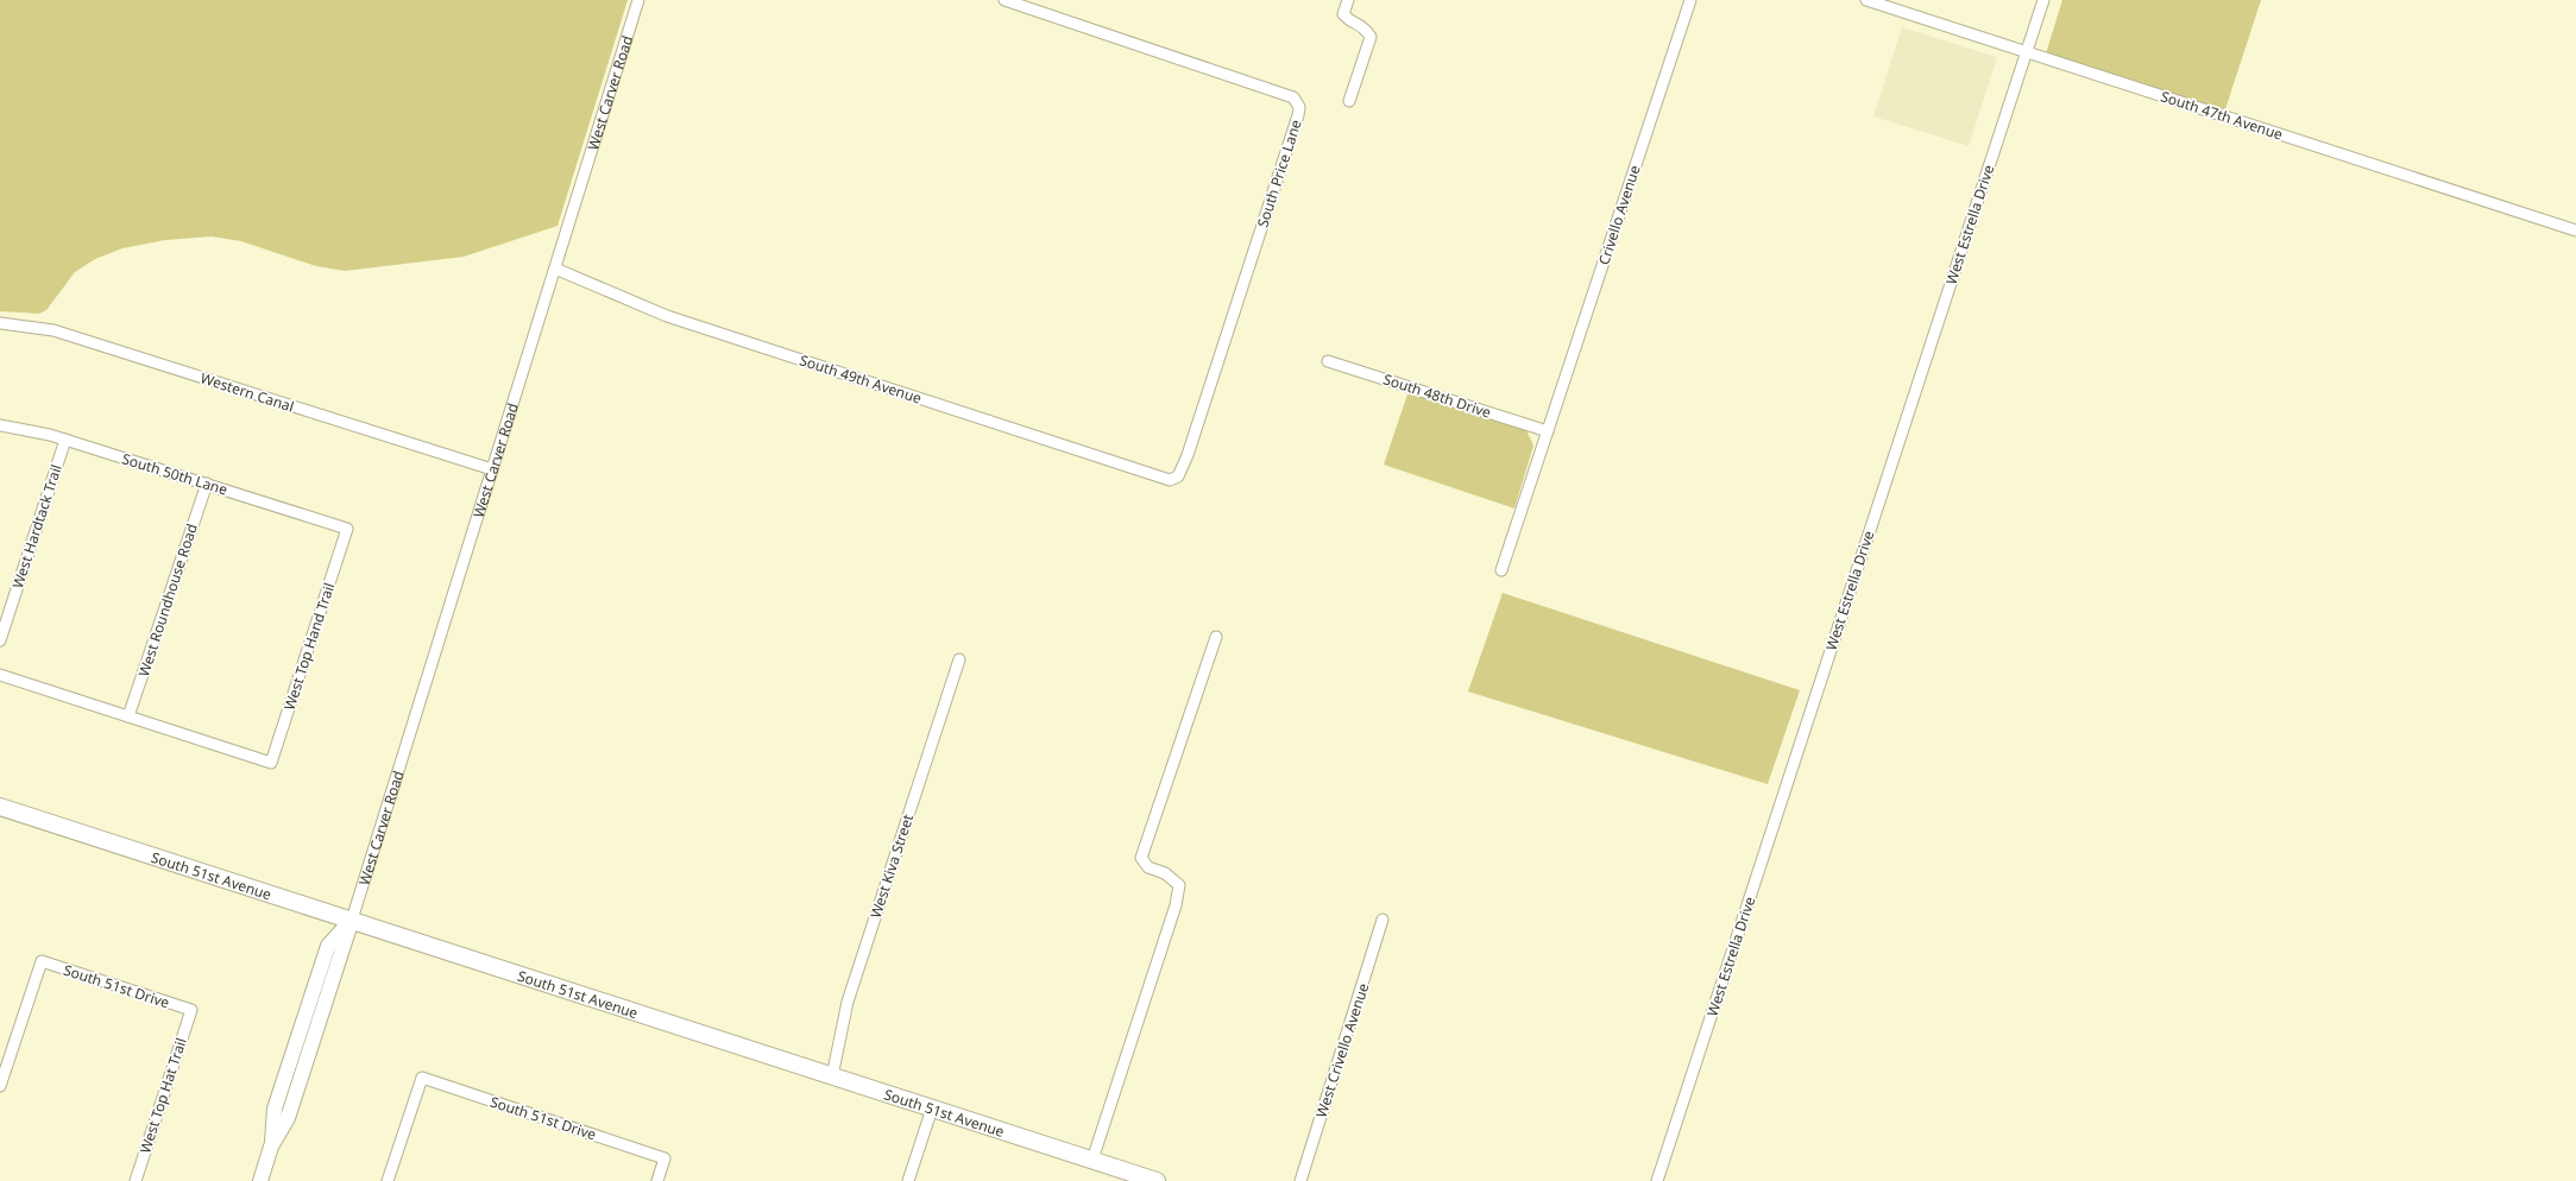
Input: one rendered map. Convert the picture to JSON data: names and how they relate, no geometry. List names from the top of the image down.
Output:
{
  "streets": {
    "main road": ["South 51st Avenue"],
    "street": [
      "West Carver Road",
      "South 47th Avenue",
      "South Price Lane",
      "Crivello Avenue",
      "West Estrella Drive",
      "South 49th Avenue",
      "Western Canal",
      "South 48th Drive",
      "South 50th Lane",
      "West Hardtack Trail",
      "West Roundhouse Road",
      "West Top Hand Trail",
      "West Kiva Street",
      "South 51st Drive",
      "West Crivello Avenue",
      "West Top Hat Trail"
    ]
  },
  "crossings": [
    ["West Carver Road", "South 49th Avenue"],
    ["West Carver Road", "Western Canal"],
    ["West Carver Road", "South 51st Avenue"],
    ["South 47th Avenue", "West Estrella Drive"],
    ["South Price Lane", "South 49th Avenue"],
    ["Crivello Avenue", "South 48th Drive"],
    ["South 50th Lane", "West Hardtack Trail"],
    ["South 50th Lane", "West Roundhouse Road"],
    ["South 50th Lane", "West Top Hand Trail"],
    ["West Roundhouse Road", "West Top Hand Trail"],
    ["West Kiva Street", "South 51st Avenue"],
    ["South 51st Drive", "West Top Hat Trail"]
  ]
}
